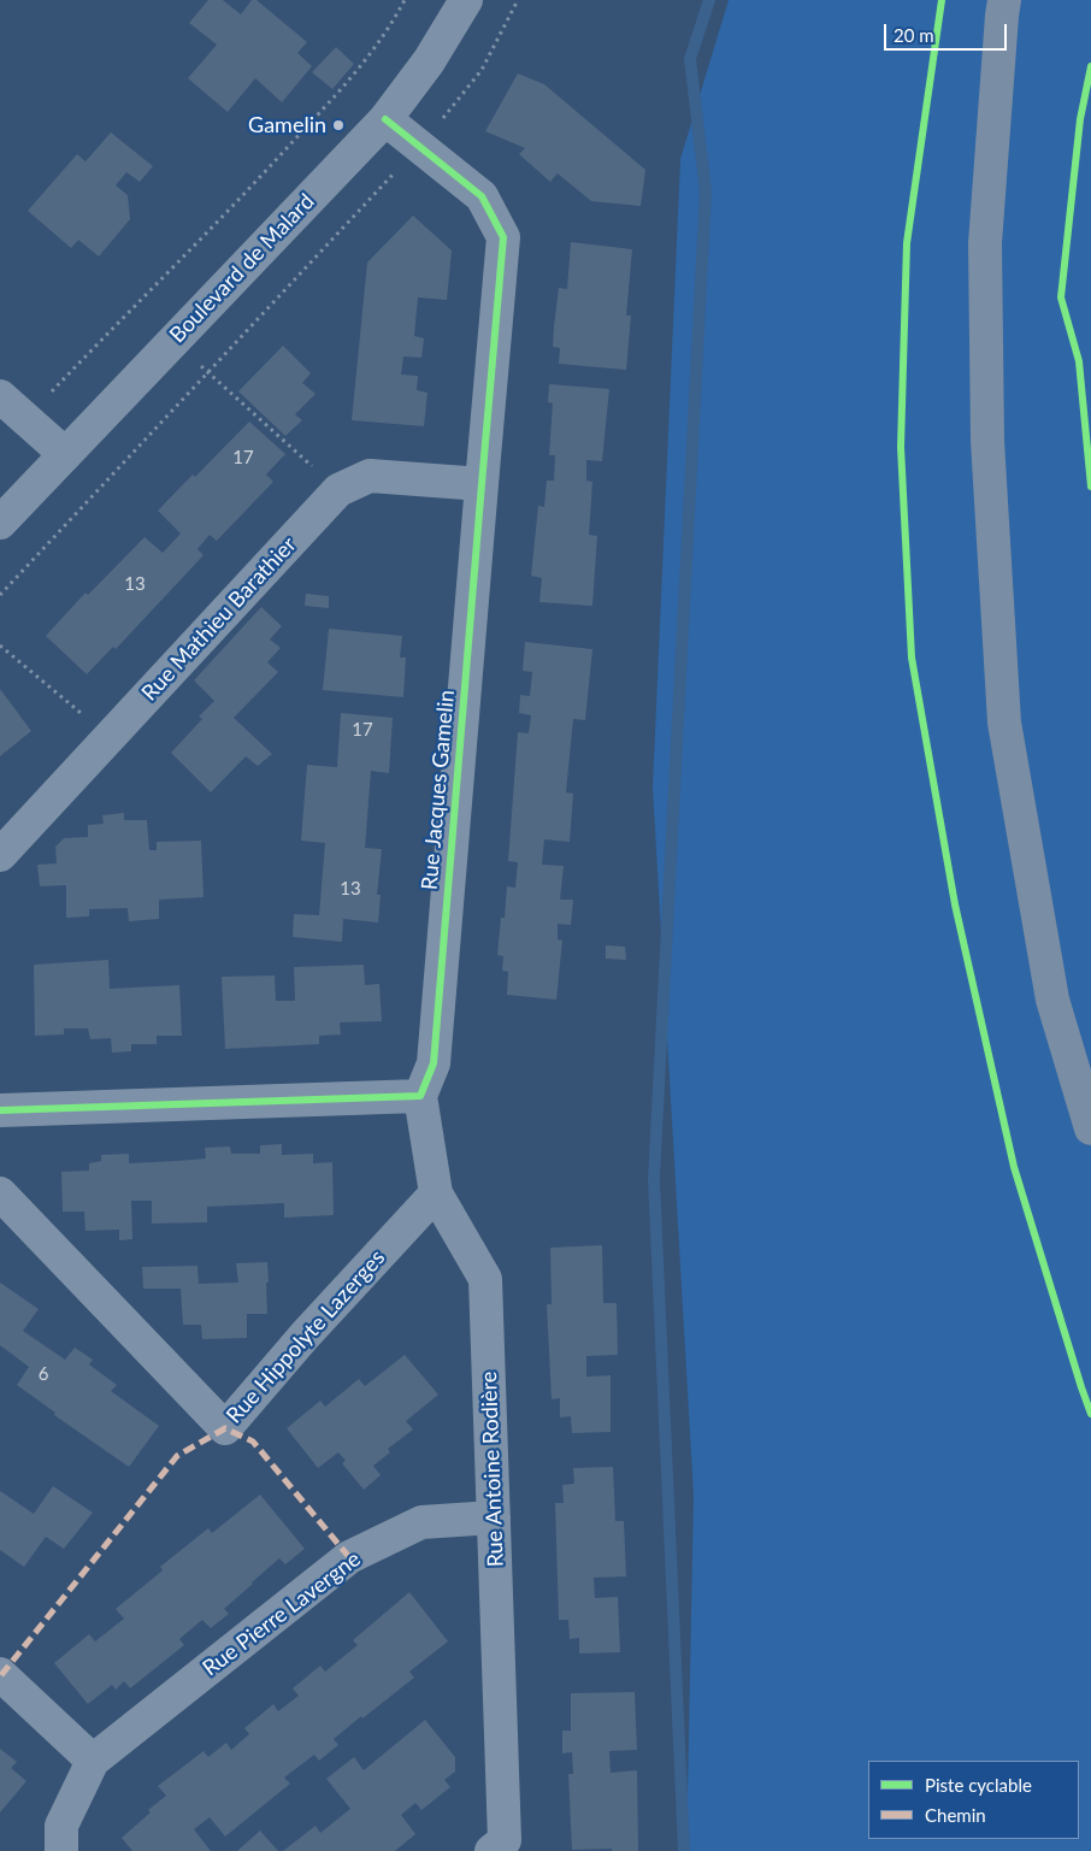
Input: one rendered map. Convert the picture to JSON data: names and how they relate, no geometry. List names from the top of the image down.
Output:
{
  "streets": {
    "street": [
      "Boulevard de Malard",
      "Rue Mathieu Barathier",
      "Rue Jacques Gamelin",
      "Rue Hippolyte Lazerges",
      "Rue Antoine Rodière",
      "Rue Pierre Lavergne"
    ]
  },
  "crossings": [
    ["Boulevard de Malard", "Rue Jacques Gamelin"],
    ["Rue Mathieu Barathier", "Rue Jacques Gamelin"],
    ["Rue Jacques Gamelin", "Rue Antoine Rodière"],
    ["Rue Hippolyte Lazerges", "Rue Antoine Rodière"],
    ["Rue Antoine Rodière", "Rue Pierre Lavergne"]
  ],
  "places": ["Gamelin"],
  "house_numbers": [
    "17",
    "13",
    "17",
    "13",
    "6"
  ],
  "legend": ["Piste cyclable", "Chemin"],
  "scale_bar": "20 m"
}
